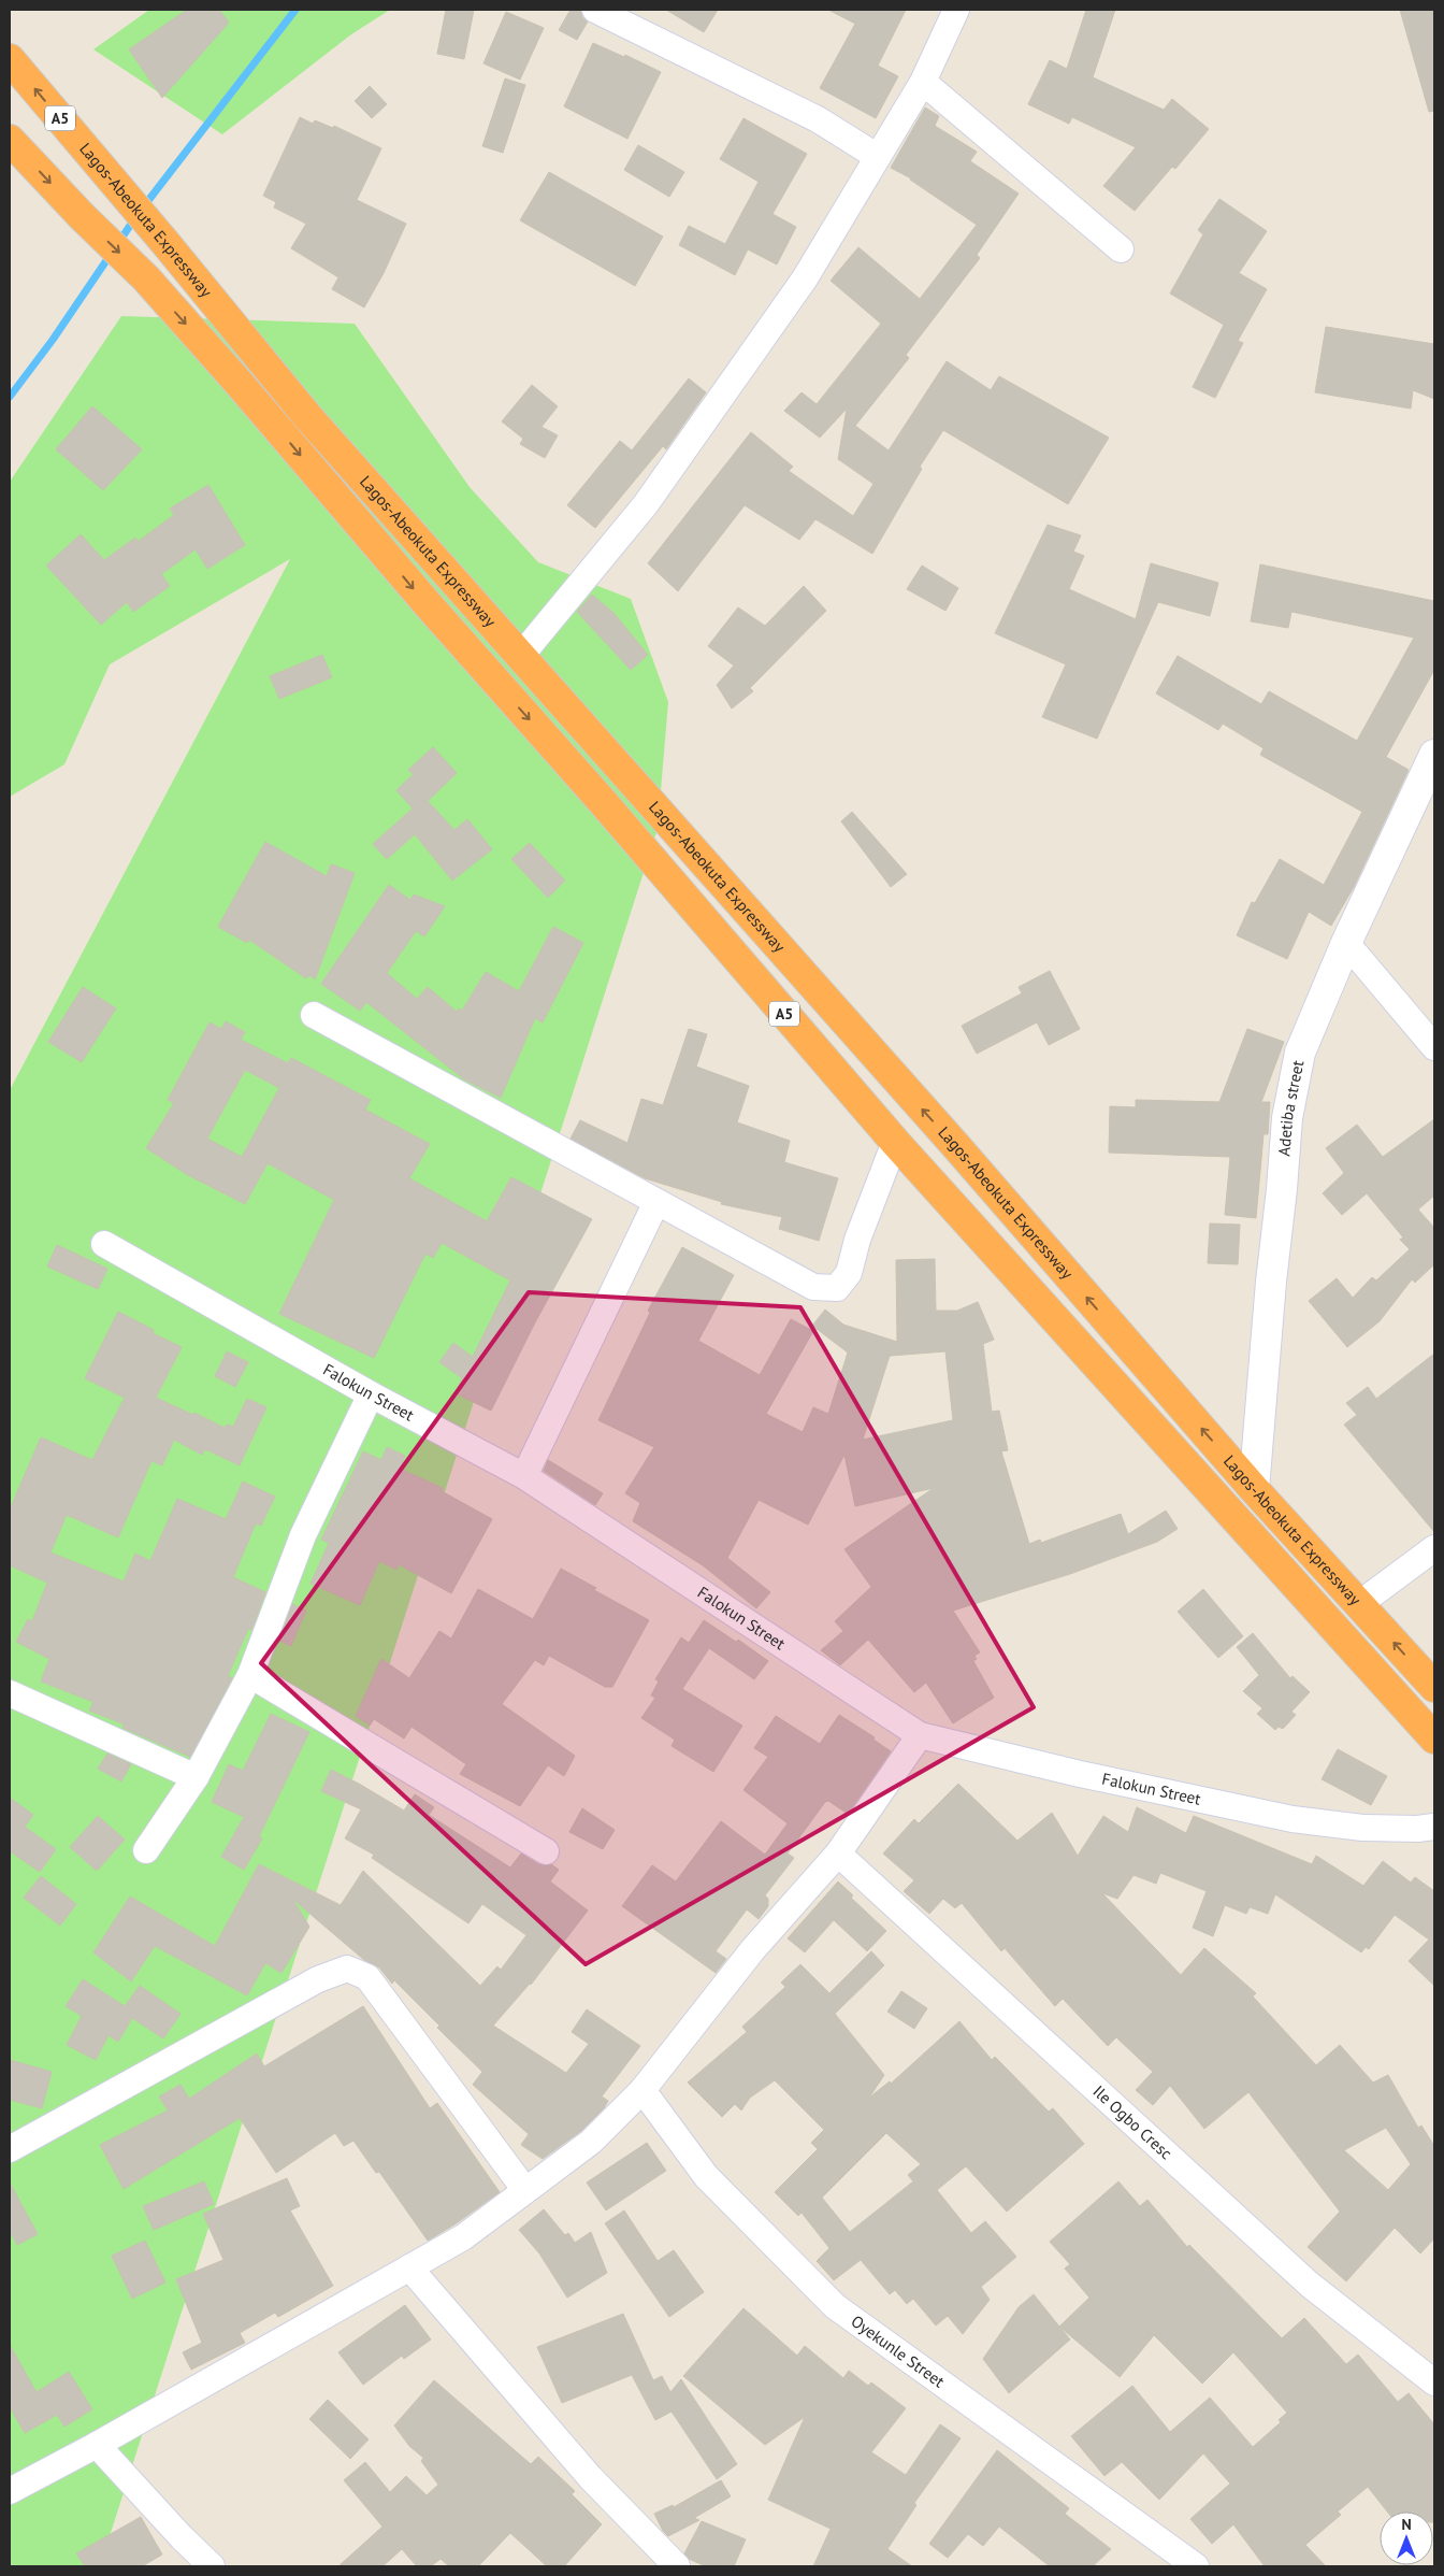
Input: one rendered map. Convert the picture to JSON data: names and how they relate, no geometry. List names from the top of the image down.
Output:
{
  "streets": {
    "highway": ["A5", "Lagos-Abeokuta Expressway"],
    "street": [
      "Adetiba street",
      "Falokun Street",
      "Ile Ogbo Cresc",
      "Oyekunle Street"
    ]
  },
  "crossings": [
    ["Lagos-Abeokuta Expressway", "Adetiba street"]
  ],
  "north": "top"
}
